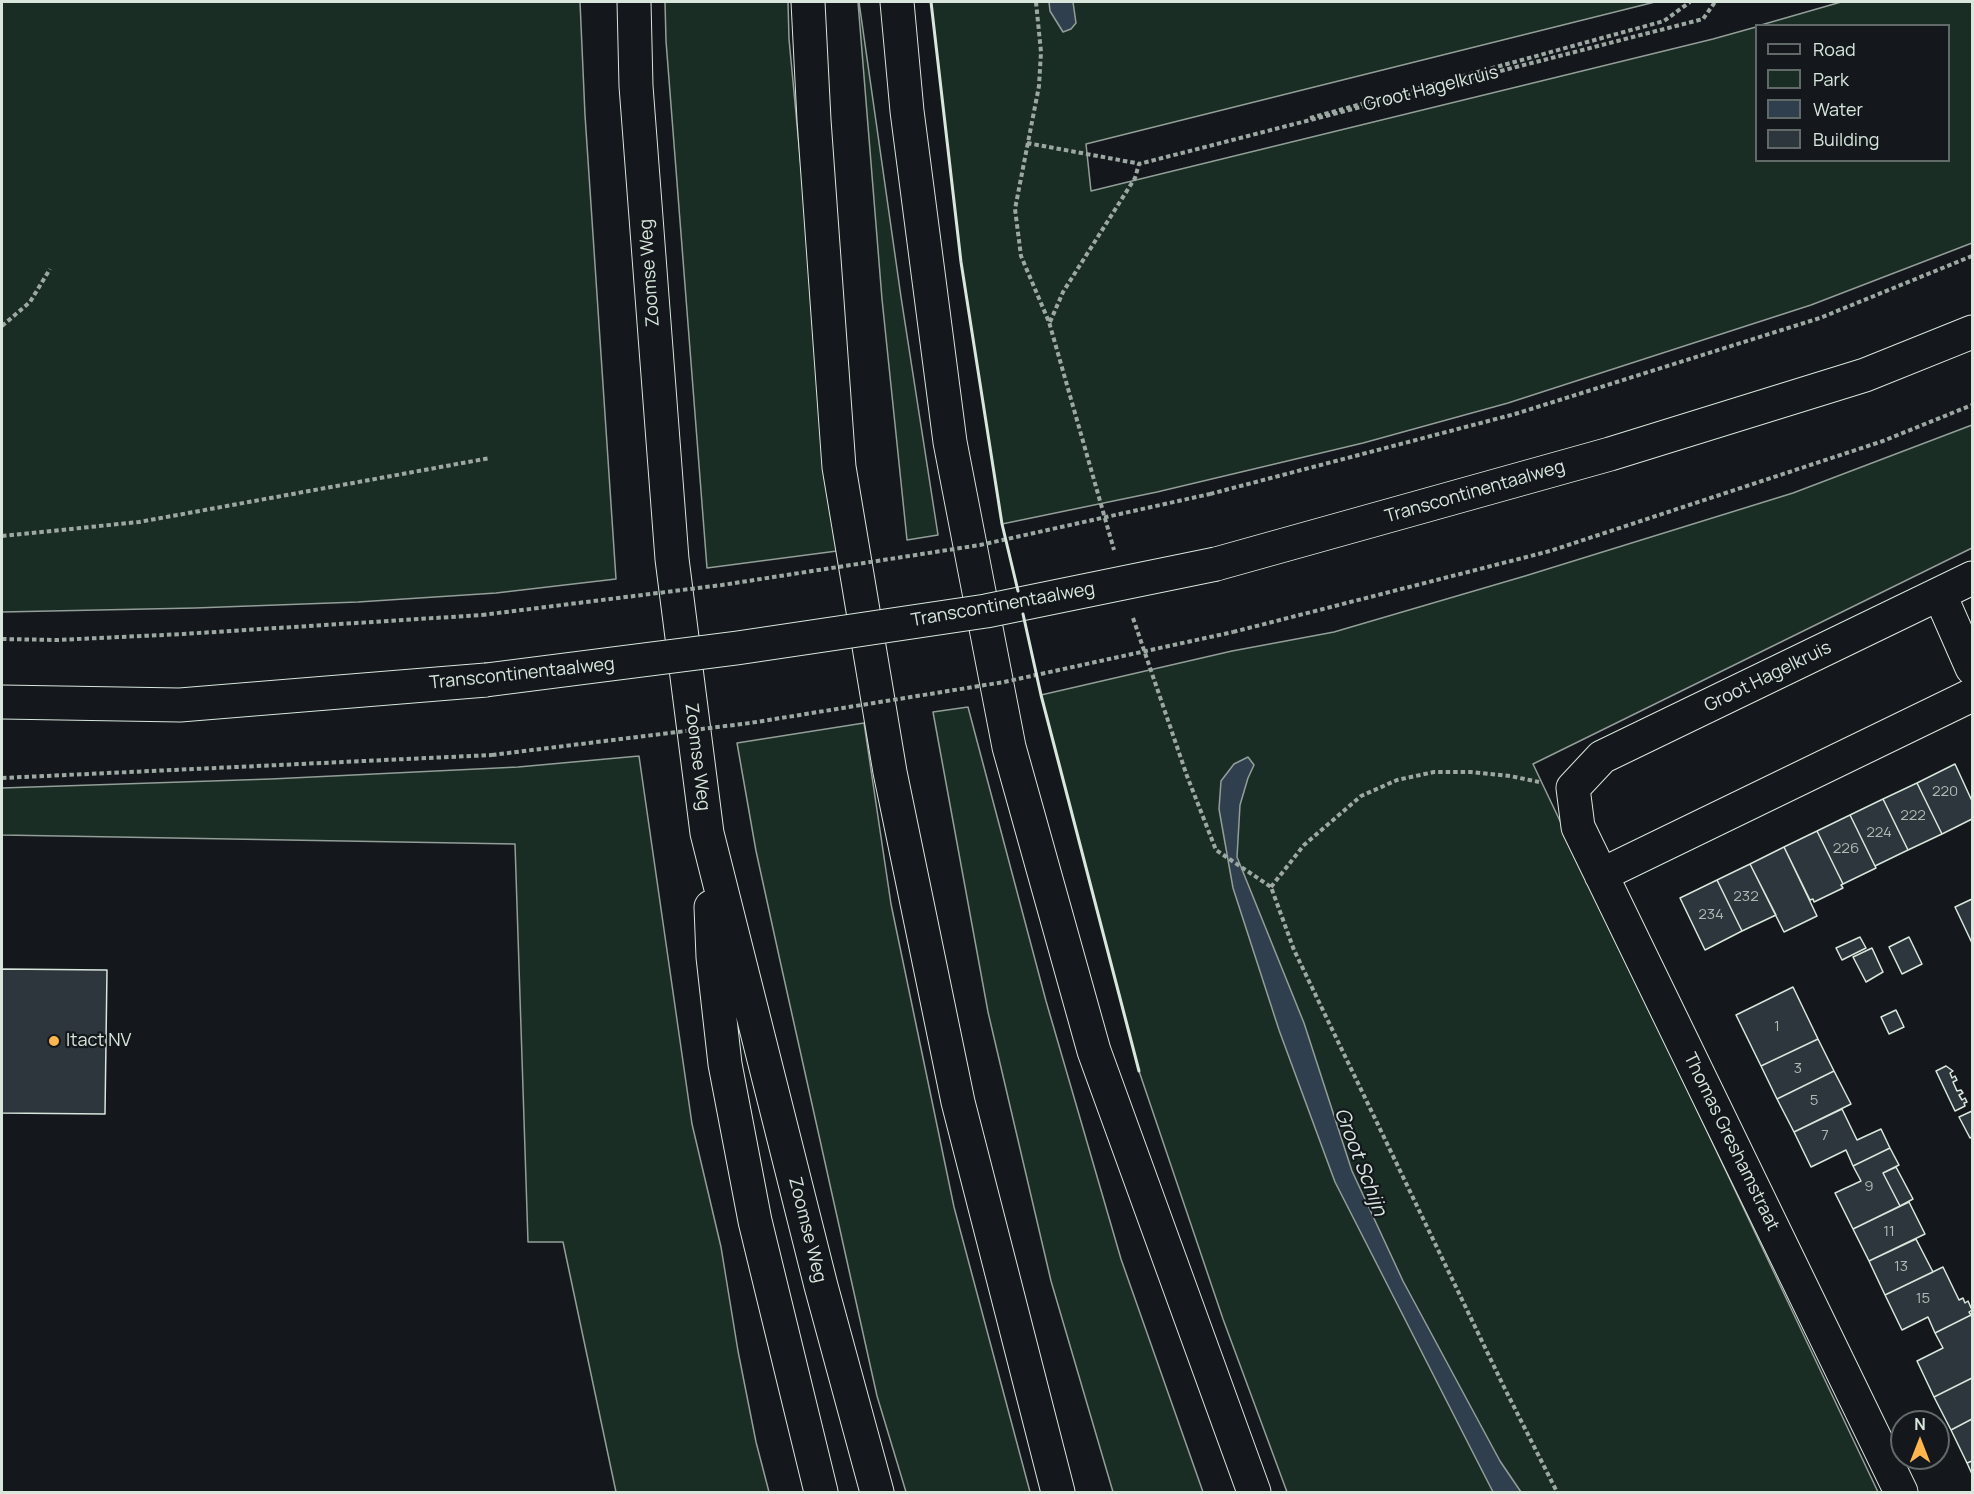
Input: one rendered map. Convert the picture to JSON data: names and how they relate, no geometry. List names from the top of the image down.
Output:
{
  "streets": {
    "main road": [
      "Groot Hagelkruis",
      "Zoomse Weg",
      "Transcontinentaalweg",
      "Thomas Greshamstraat"
    ]
  },
  "crossings": [
    ["Groot Hagelkruis", "Thomas Greshamstraat"]
  ],
  "water": ["Groot Schijn"],
  "places": ["Itact NV"],
  "house_numbers": [
    "220",
    "222",
    "224",
    "226",
    "232",
    "234",
    "1",
    "3",
    "5",
    "7",
    "9",
    "11",
    "13",
    "15"
  ],
  "legend": [
    "Road",
    "Park",
    "Water",
    "Building"
  ],
  "north": "top"
}
